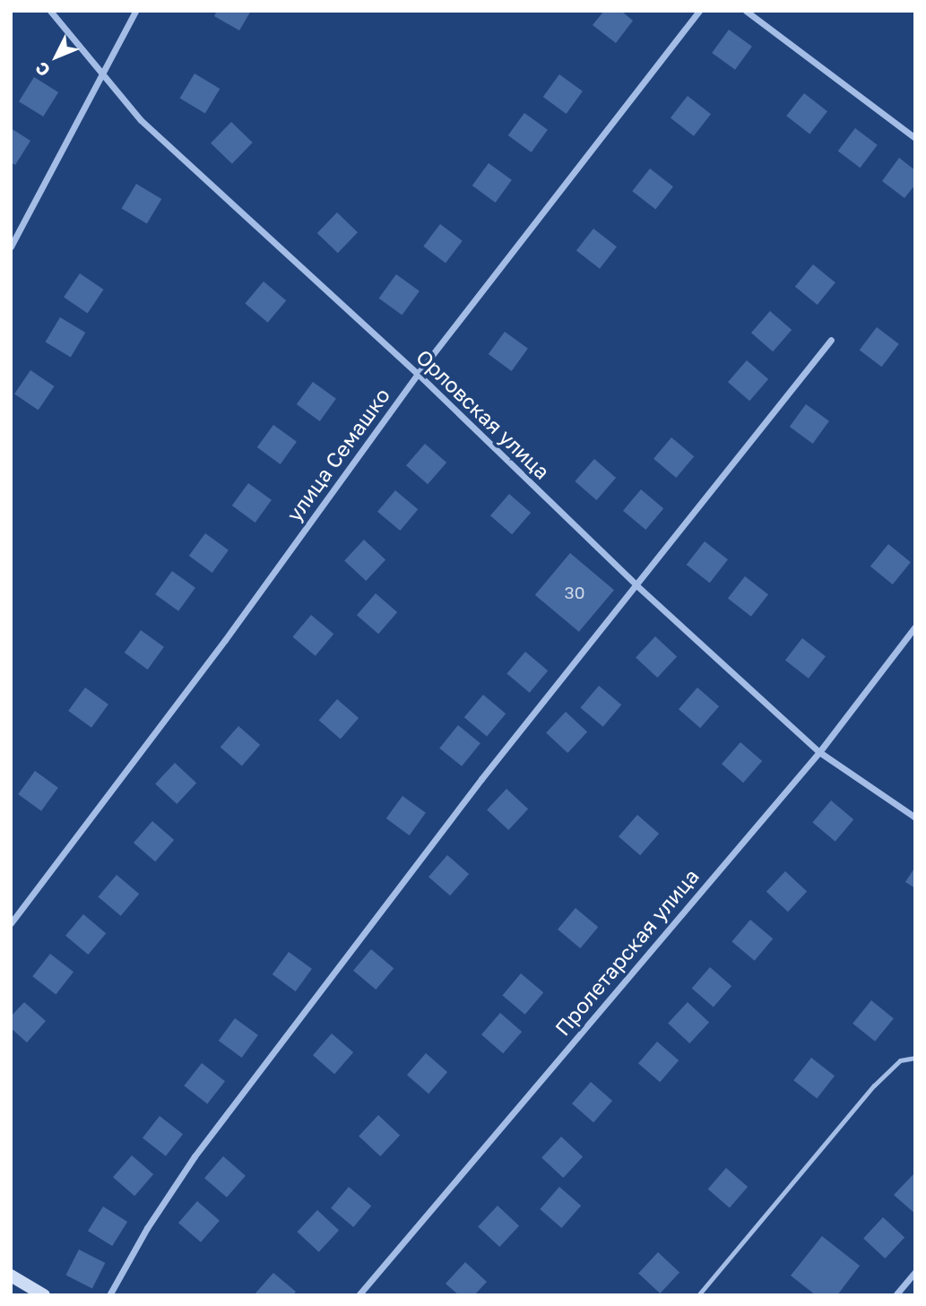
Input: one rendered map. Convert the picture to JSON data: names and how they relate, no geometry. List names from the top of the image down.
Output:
{
  "streets": {
    "street": ["Орловская улица", "улица Семашко", "Пролетарская улица"]
  },
  "crossings": [
    ["Орловская улица", "улица Семашко"],
    ["Орловская улица", "Пролетарская улица"]
  ],
  "house_numbers": ["30"],
  "north": "bottom left"
}
